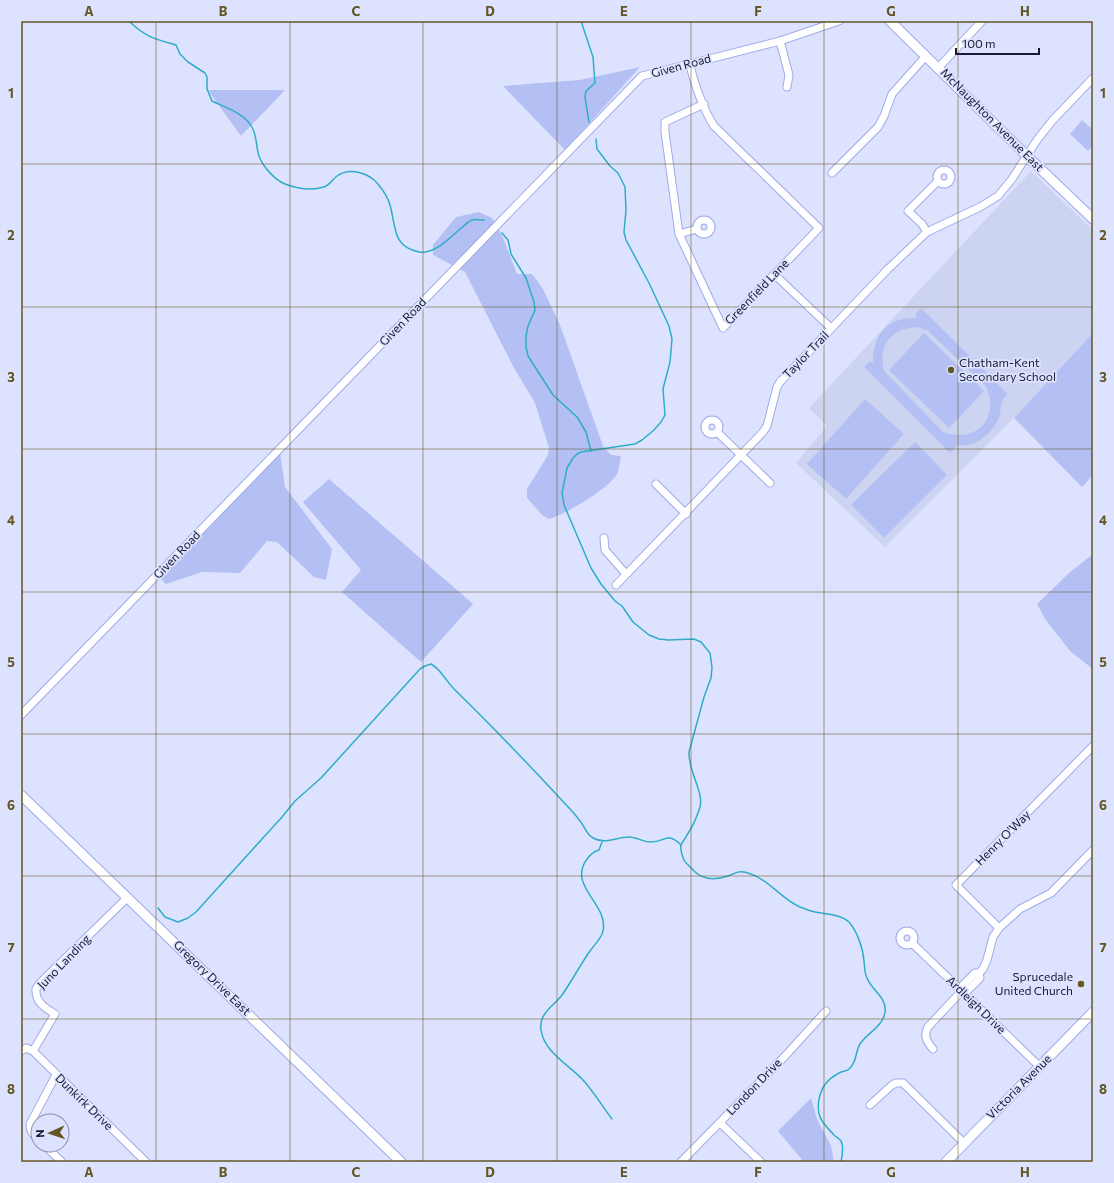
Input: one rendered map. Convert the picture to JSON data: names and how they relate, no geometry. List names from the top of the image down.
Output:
{
  "streets": {
    "street": [
      "Given Road",
      "McNaughton Avenue East",
      "Greenfield Lane",
      "Taylor Trail",
      "Henry O'Way",
      "Juno Landing",
      "Gregory Drive East",
      "Ardleigh Drive",
      "London Drive",
      "Victoria Avenue",
      "Dunkirk Drive"
    ]
  },
  "crossings": [
    ["Given Road", "Greenfield Lane"],
    ["McNaughton Avenue East", "Taylor Trail"],
    ["Juno Landing", "Gregory Drive East"],
    ["Juno Landing", "Dunkirk Drive"],
    ["Ardleigh Drive", "Victoria Avenue"]
  ],
  "places": ["Chatham-Kent Secondary School", "Sprucedale United Church"],
  "scale_bar": "100 m",
  "north": "left",
  "grid": {
    "columns": [
      "A",
      "B",
      "C",
      "D",
      "E",
      "F",
      "G",
      "H"
    ],
    "rows": [
      "1",
      "2",
      "3",
      "4",
      "5",
      "6",
      "7",
      "8"
    ]
  }
}
